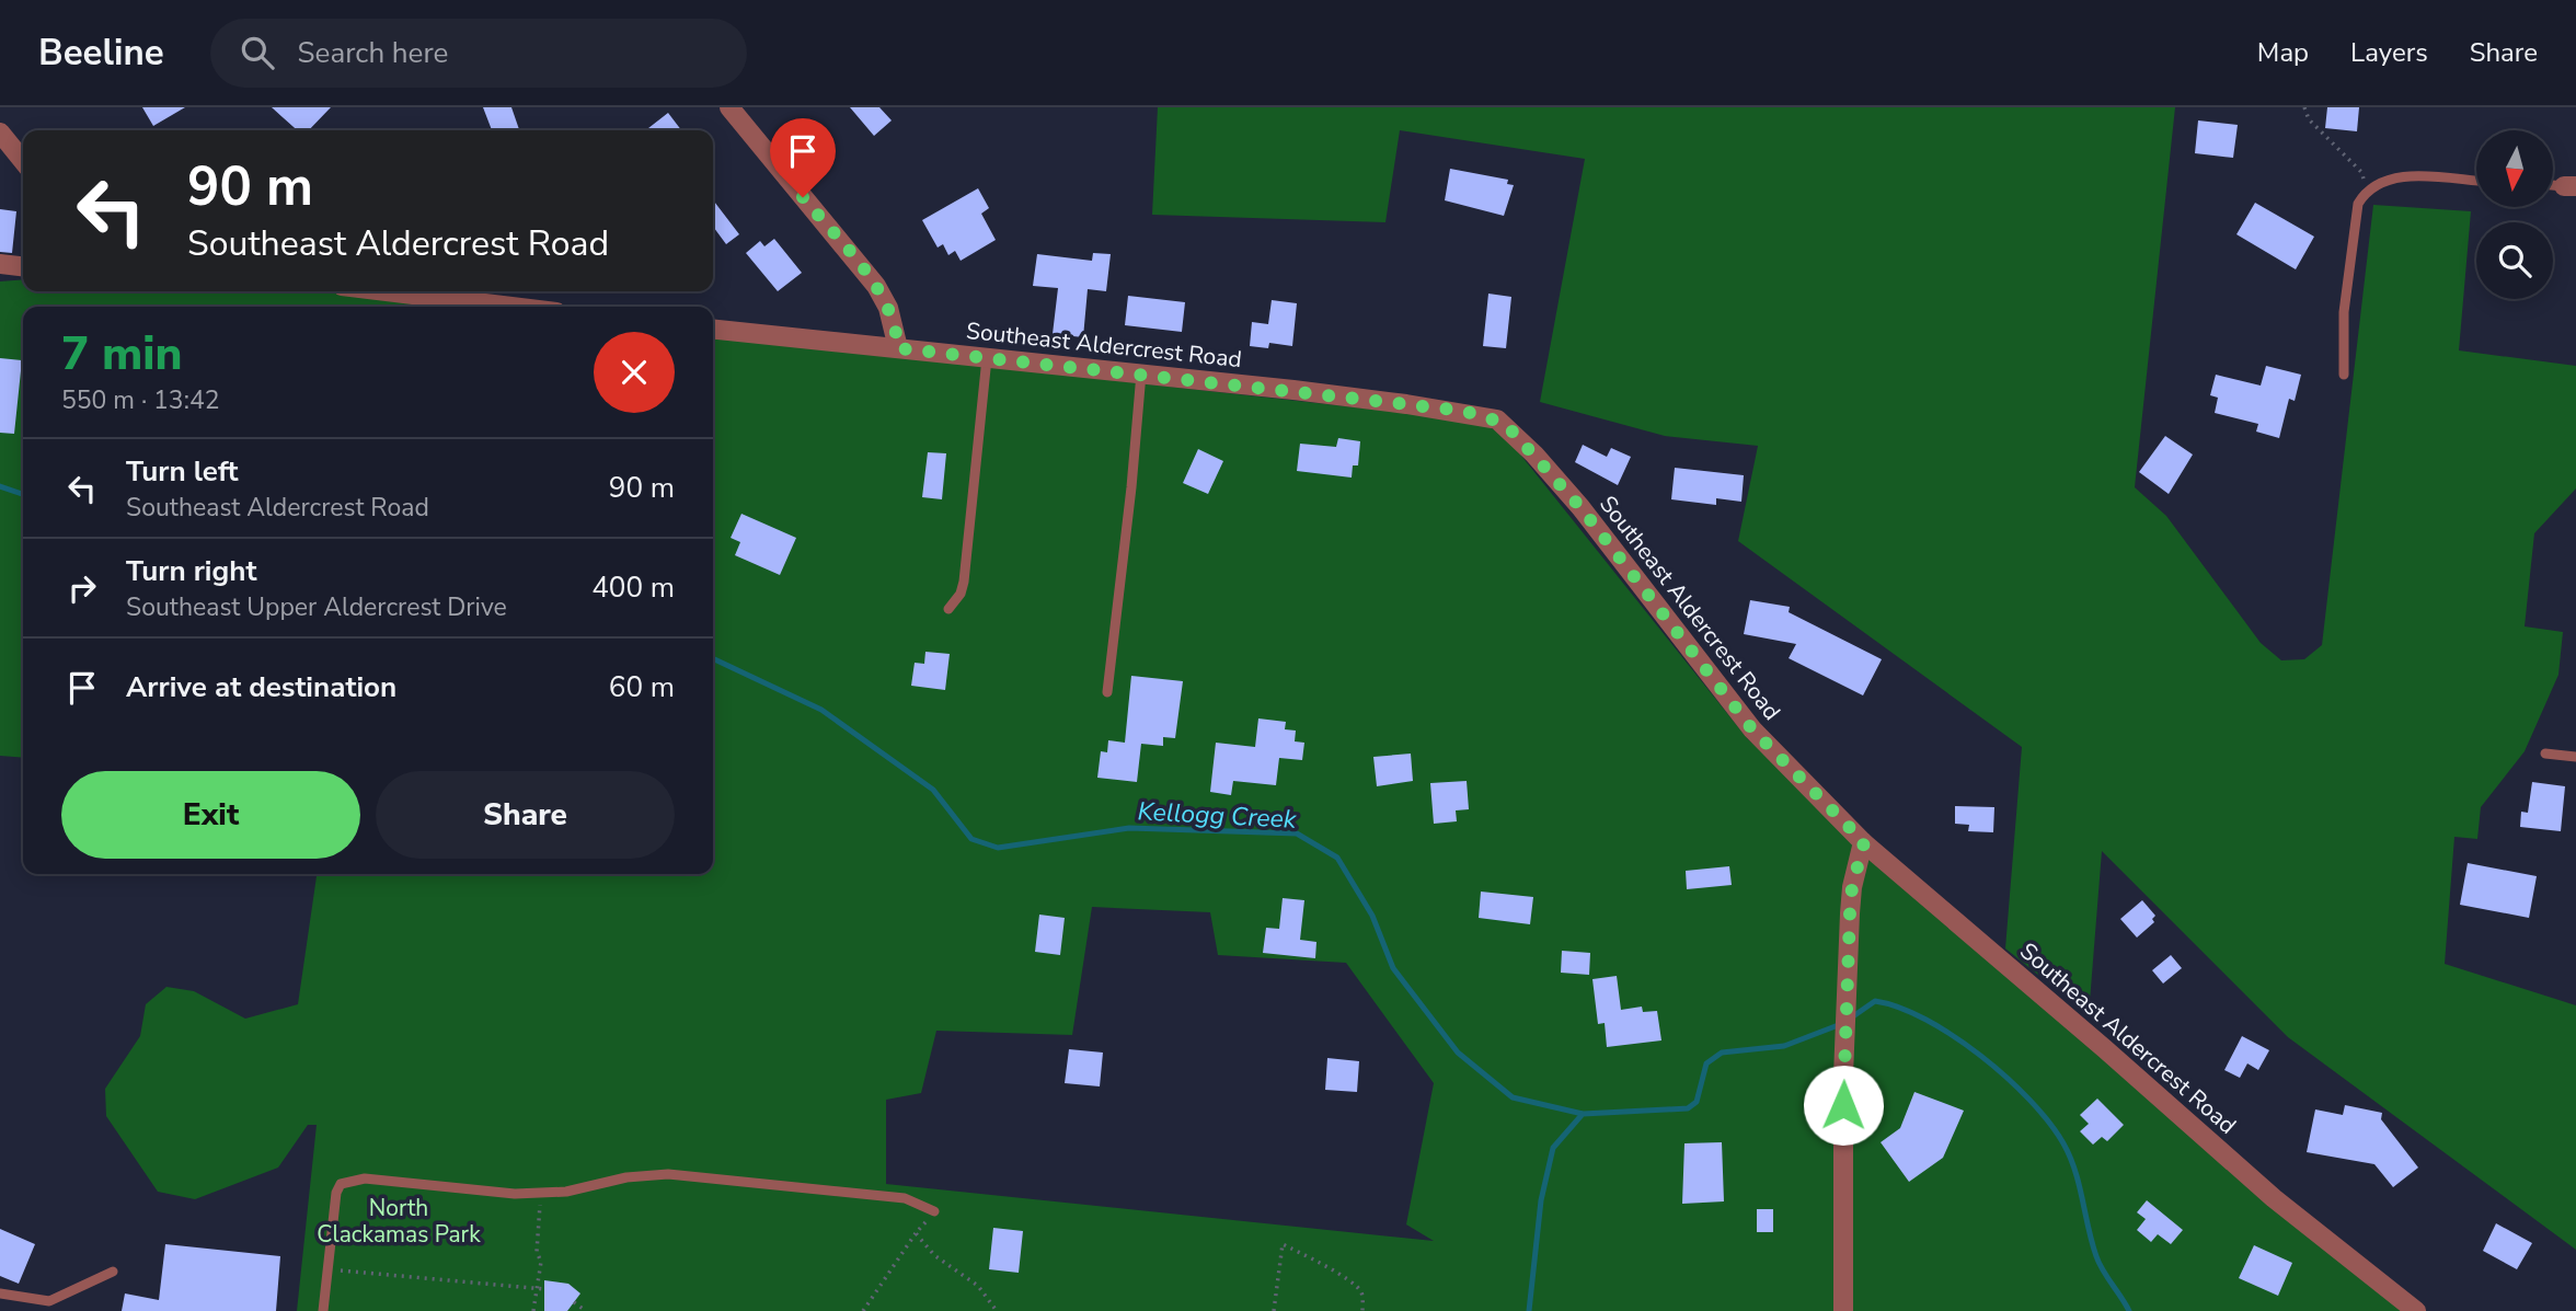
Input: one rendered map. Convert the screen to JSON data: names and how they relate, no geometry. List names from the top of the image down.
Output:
{
  "streets": {
    "street": ["Southeast Aldercrest Road"]
  },
  "water": ["Kellogg Creek"],
  "parks": ["North Clackamas Park"],
  "north": "bottom",
  "page": {
    "header": "Beeline",
    "search": "Search here",
    "nav": ["Map", "Layers", "Share"],
    "turn": ["90 m", "Southeast Aldercrest Road"],
    "heading": ["7 min", "550 m · 13:42"],
    "list": [
      {
        "name": "Turn left",
        "note": "Southeast Aldercrest Road",
        "value": "90 m"
      },
      {
        "name": "Turn right",
        "note": "Southeast Upper Aldercrest Drive",
        "value": "400 m"
      },
      {
        "name": "Arrive at destination",
        "value": "60 m"
      }
    ],
    "buttons": ["Exit", "Share"]
  }
}
